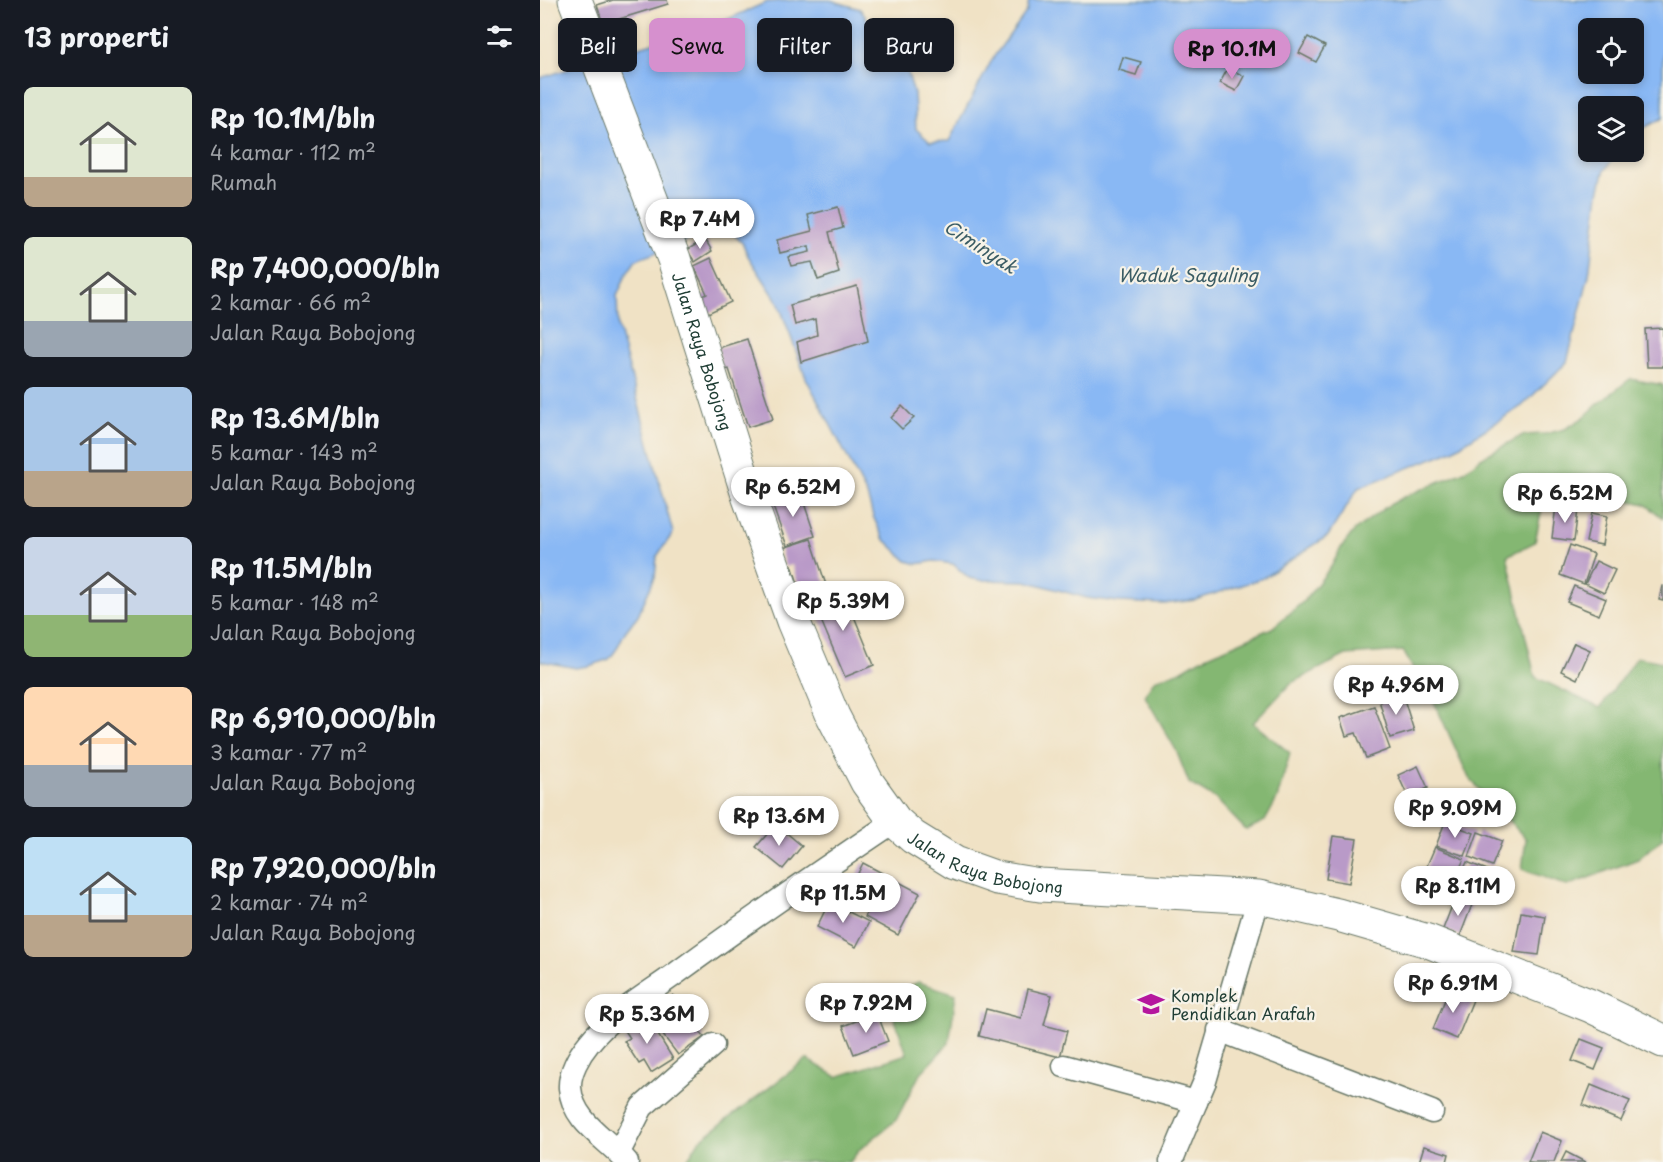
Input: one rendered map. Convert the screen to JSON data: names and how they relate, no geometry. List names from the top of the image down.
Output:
{
  "streets": {
    "main road": ["Jalan Raya Bobojong"]
  },
  "water": ["Ciminyak", "Waduk Saguling"],
  "places": {
    "school or university": ["Komplek Pendidikan Arafah"]
  },
  "page": {
    "heading": "13 properti",
    "chip": [
      "Beli",
      "Sewa",
      "Filter",
      "Baru"
    ],
    "price": [
      "Rp 10.1M",
      "Rp 7.4M",
      "Rp 6.52M",
      "Rp 6.52M",
      "Rp 5.39M",
      "Rp 4.96M",
      "Rp 9.09M",
      "Rp 13.6M",
      "Rp 8.11M",
      "Rp 11.5M",
      "Rp 6.91M",
      "Rp 7.92M",
      "Rp 5.36M"
    ],
    "list": [
      {
        "name": "Rp 10.1M/bln",
        "note": "4 kamar · 112 m² · Rumah"
      },
      {
        "name": "Rp 7,400,000/bln",
        "note": "2 kamar · 66 m² · Jalan Raya Bobojong"
      },
      {
        "name": "Rp 13.6M/bln",
        "note": "5 kamar · 143 m² · Jalan Raya Bobojong"
      },
      {
        "name": "Rp 11.5M/bln",
        "note": "5 kamar · 148 m² · Jalan Raya Bobojong"
      },
      {
        "name": "Rp 6,910,000/bln",
        "note": "3 kamar · 77 m² · Jalan Raya Bobojong"
      },
      {
        "name": "Rp 7,920,000/bln",
        "note": "2 kamar · 74 m² · Jalan Raya Bobojong"
      }
    ]
  }
}
